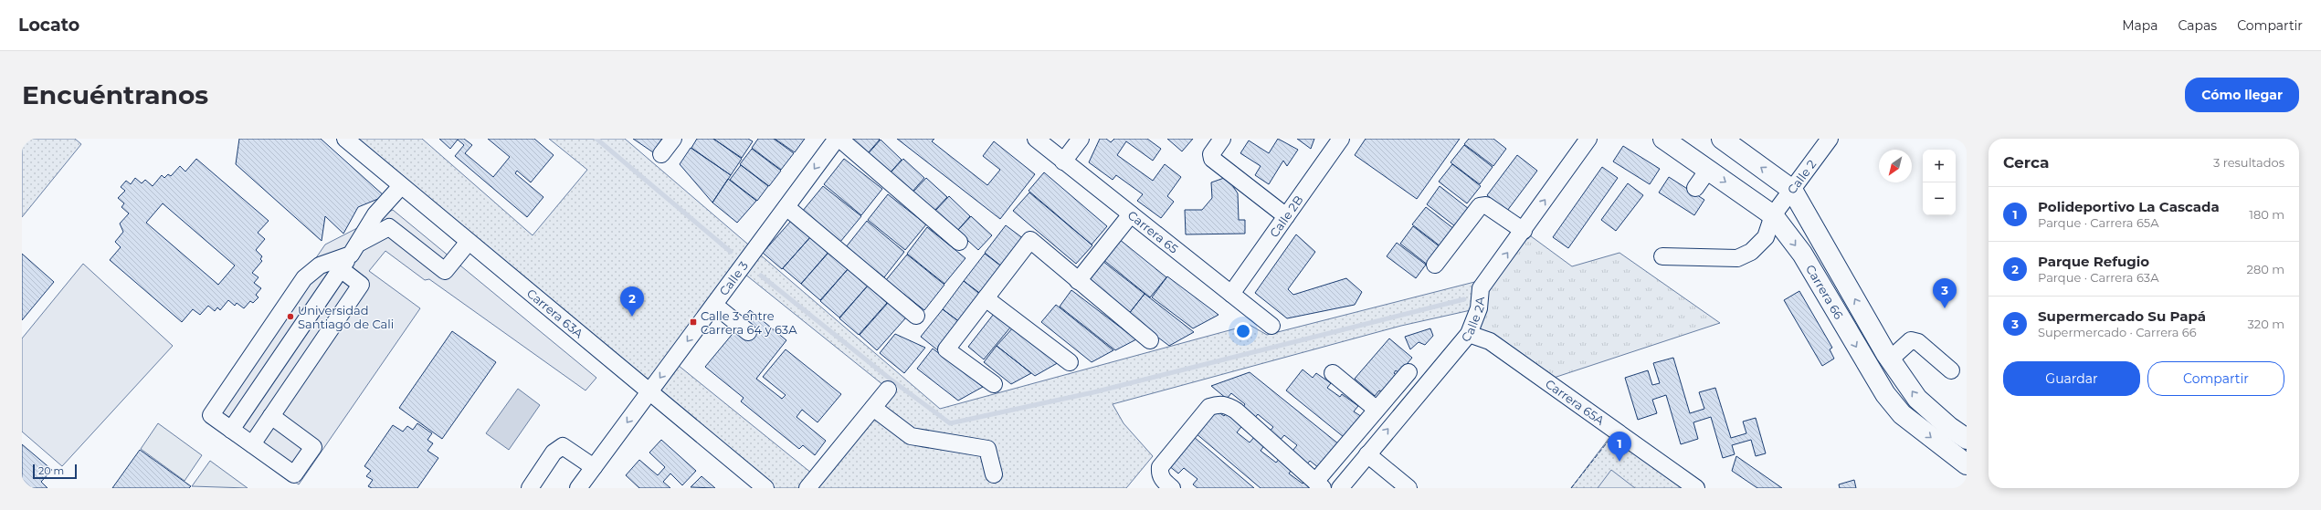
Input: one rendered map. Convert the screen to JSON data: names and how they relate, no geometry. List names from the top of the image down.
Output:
{
  "streets": {
    "main road": ["Carrera 66"],
    "street": [
      "Calle 2",
      "Calle 2B",
      "Carrera 65",
      "Calle 3",
      "Carrera 63A",
      "Calle 2A",
      "Carrera 65A"
    ]
  },
  "crossings": [
    ["Calle 2", "Carrera 66"],
    ["Calle 2B", "Carrera 65"],
    ["Calle 3", "Carrera 63A"],
    ["Calle 2A", "Carrera 65A"]
  ],
  "one_way": ["Calle 3", "Calle 2A"],
  "places": {
    "other": ["Universidad Santiago de Cali"],
    "transit": ["Calle 3 entre Carrera 64 y 63A"]
  },
  "scale_bar": "20 m",
  "north": "bottom left",
  "page": {
    "header": "Locato",
    "nav": ["Mapa", "Capas", "Compartir"],
    "buttons": [
      "Cómo llegar",
      ["Guardar", "Compartir"]
    ],
    "title": "Encuéntranos",
    "heading": ["Cerca", "3 resultados"],
    "map_buttons": ["+", "−"],
    "list": [
      {
        "mark": "1",
        "name": "Polideportivo La Cascada",
        "note": "Parque · Carrera 65A",
        "value": "180 m"
      },
      {
        "mark": "2",
        "name": "Parque Refugio",
        "note": "Parque · Carrera 63A",
        "value": "280 m"
      },
      {
        "mark": "3",
        "name": "Supermercado Su Papá",
        "note": "Supermercado · Carrera 66",
        "value": "320 m"
      }
    ],
    "pins": ["3", "2", "1"],
    "scale": "20 m"
  }
}
